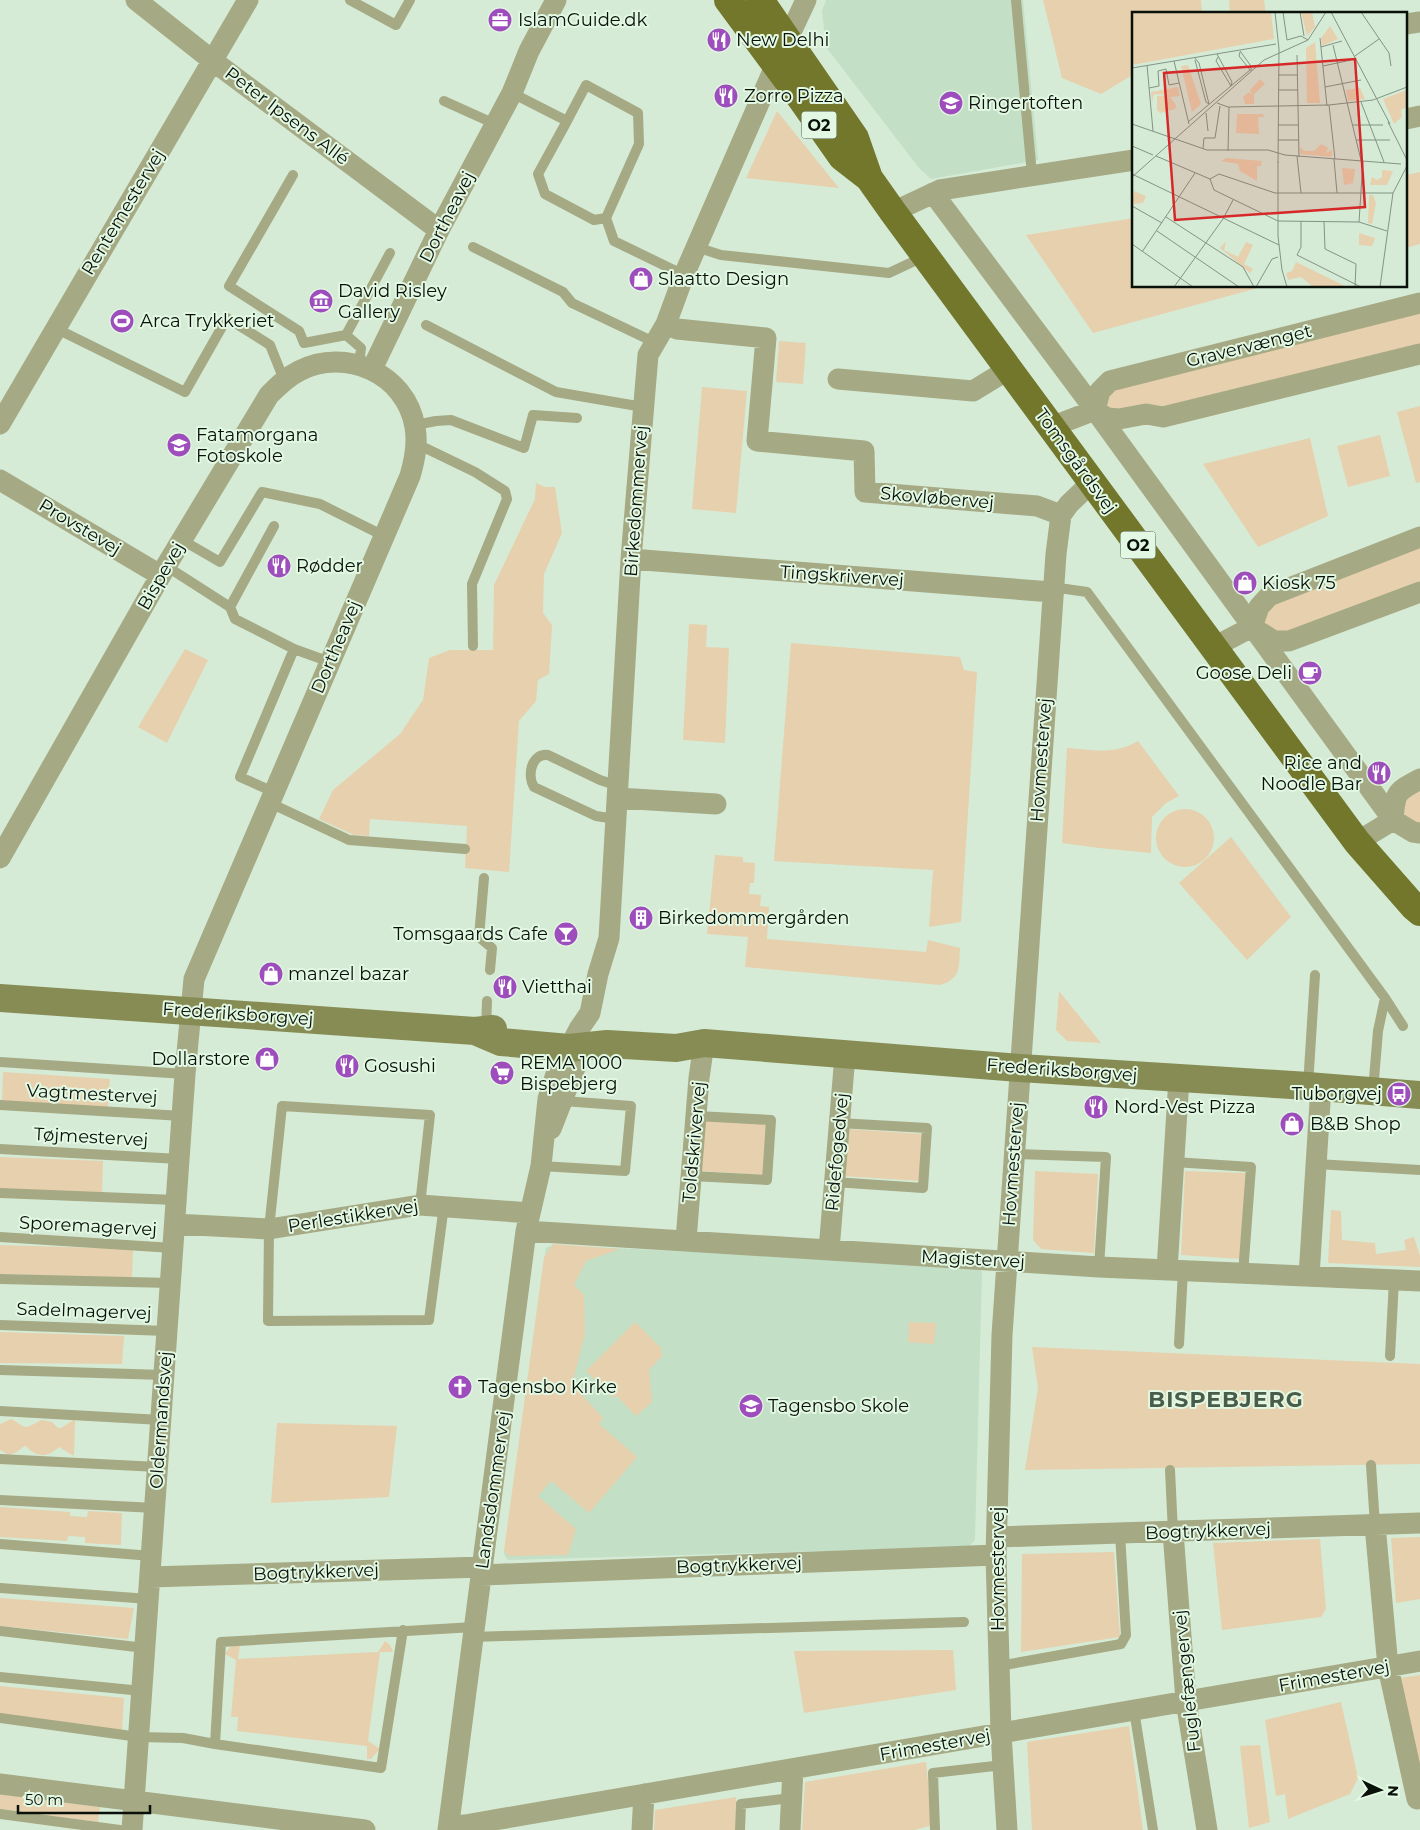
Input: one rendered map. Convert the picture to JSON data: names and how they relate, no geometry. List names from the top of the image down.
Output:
{
  "streets": {
    "main road": ["O2", "Tomsgårdsvej"],
    "street": [
      "Peter Ipsens Allé",
      "Rentemestervej",
      "Dortheavej",
      "Gravervænget",
      "Skovløbervej",
      "Birkedommervej",
      "Provstevej",
      "Bispevej",
      "Tingskrivervej",
      "Hovmestervej",
      "Frederiksborgvej",
      "Toldskrivervej",
      "Ridefogedvej",
      "Perlestikkervej",
      "Magistervej",
      "Oldermandsvej",
      "Landsdommervej",
      "Bogtrykkervej",
      "Frimestervej",
      "Fuglefængervej"
    ],
    "lane": [
      "Vagtmestervej",
      "Tøjmestervej",
      "Sporemagervej",
      "Sadelmagervej"
    ]
  },
  "crossings": [
    ["Peter Ipsens Allé", "Rentemestervej"],
    ["Peter Ipsens Allé", "Dortheavej"],
    ["Dortheavej", "Bispevej"],
    ["Dortheavej", "Frederiksborgvej"],
    ["Dortheavej", "Oldermandsvej"],
    ["Tomsgårdsvej", "Birkedommervej"],
    ["Skovløbervej", "Birkedommervej"],
    ["Skovløbervej", "Hovmestervej"],
    ["Birkedommervej", "Tingskrivervej"],
    ["Birkedommervej", "Frederiksborgvej"],
    ["Birkedommervej", "Landsdommervej"],
    ["Provstevej", "Bispevej"],
    ["Tingskrivervej", "Hovmestervej"],
    ["Hovmestervej", "Frederiksborgvej"],
    ["Hovmestervej", "Magistervej"],
    ["Hovmestervej", "Bogtrykkervej"],
    ["Hovmestervej", "Frimestervej"],
    ["Frederiksborgvej", "Toldskrivervej"],
    ["Frederiksborgvej", "Ridefogedvej"],
    ["Frederiksborgvej", "Oldermandsvej"],
    ["Frederiksborgvej", "Landsdommervej"],
    ["Vagtmestervej", "Oldermandsvej"],
    ["Tøjmestervej", "Oldermandsvej"],
    ["Toldskrivervej", "Magistervej"],
    ["Ridefogedvej", "Magistervej"],
    ["Perlestikkervej", "Magistervej"],
    ["Perlestikkervej", "Oldermandsvej"],
    ["Perlestikkervej", "Landsdommervej"],
    ["Sporemagervej", "Oldermandsvej"],
    ["Magistervej", "Landsdommervej"],
    ["Sadelmagervej", "Oldermandsvej"],
    ["Oldermandsvej", "Bogtrykkervej"],
    ["Landsdommervej", "Bogtrykkervej"],
    ["Landsdommervej", "Frimestervej"],
    ["Bogtrykkervej", "Fuglefængervej"],
    ["Frimestervej", "Fuglefængervej"]
  ],
  "districts": ["BISPEBJERG"],
  "places": {
    "office": ["IslamGuide.dk"],
    "restaurant": [
      "New Delhi",
      "Zorro Pizza",
      "Rødder",
      "Rice and Noodle Bar",
      "Vietthai",
      "Gosushi",
      "Nord-Vest Pizza"
    ],
    "school or university": ["Ringertoften", "Fatamorgana Fotoskole", "Tagensbo Skole"],
    "shop": [
      "Slaatto Design",
      "Kiosk 75",
      "manzel bazar",
      "Dollarstore",
      "B&B Shop"
    ],
    "museum": ["David Risley Gallery"],
    "sports": ["Arca Trykkeriet"],
    "cafe": ["Goose Deli"],
    "building": ["Birkedommergården"],
    "bar": ["Tomsgaards Cafe"],
    "supermarket": ["REMA 1000 Bispebjerg"],
    "bus stop": ["Tuborgvej"],
    "church": ["Tagensbo Kirke"]
  },
  "scale_bar": "50 m",
  "north": "right"
}
